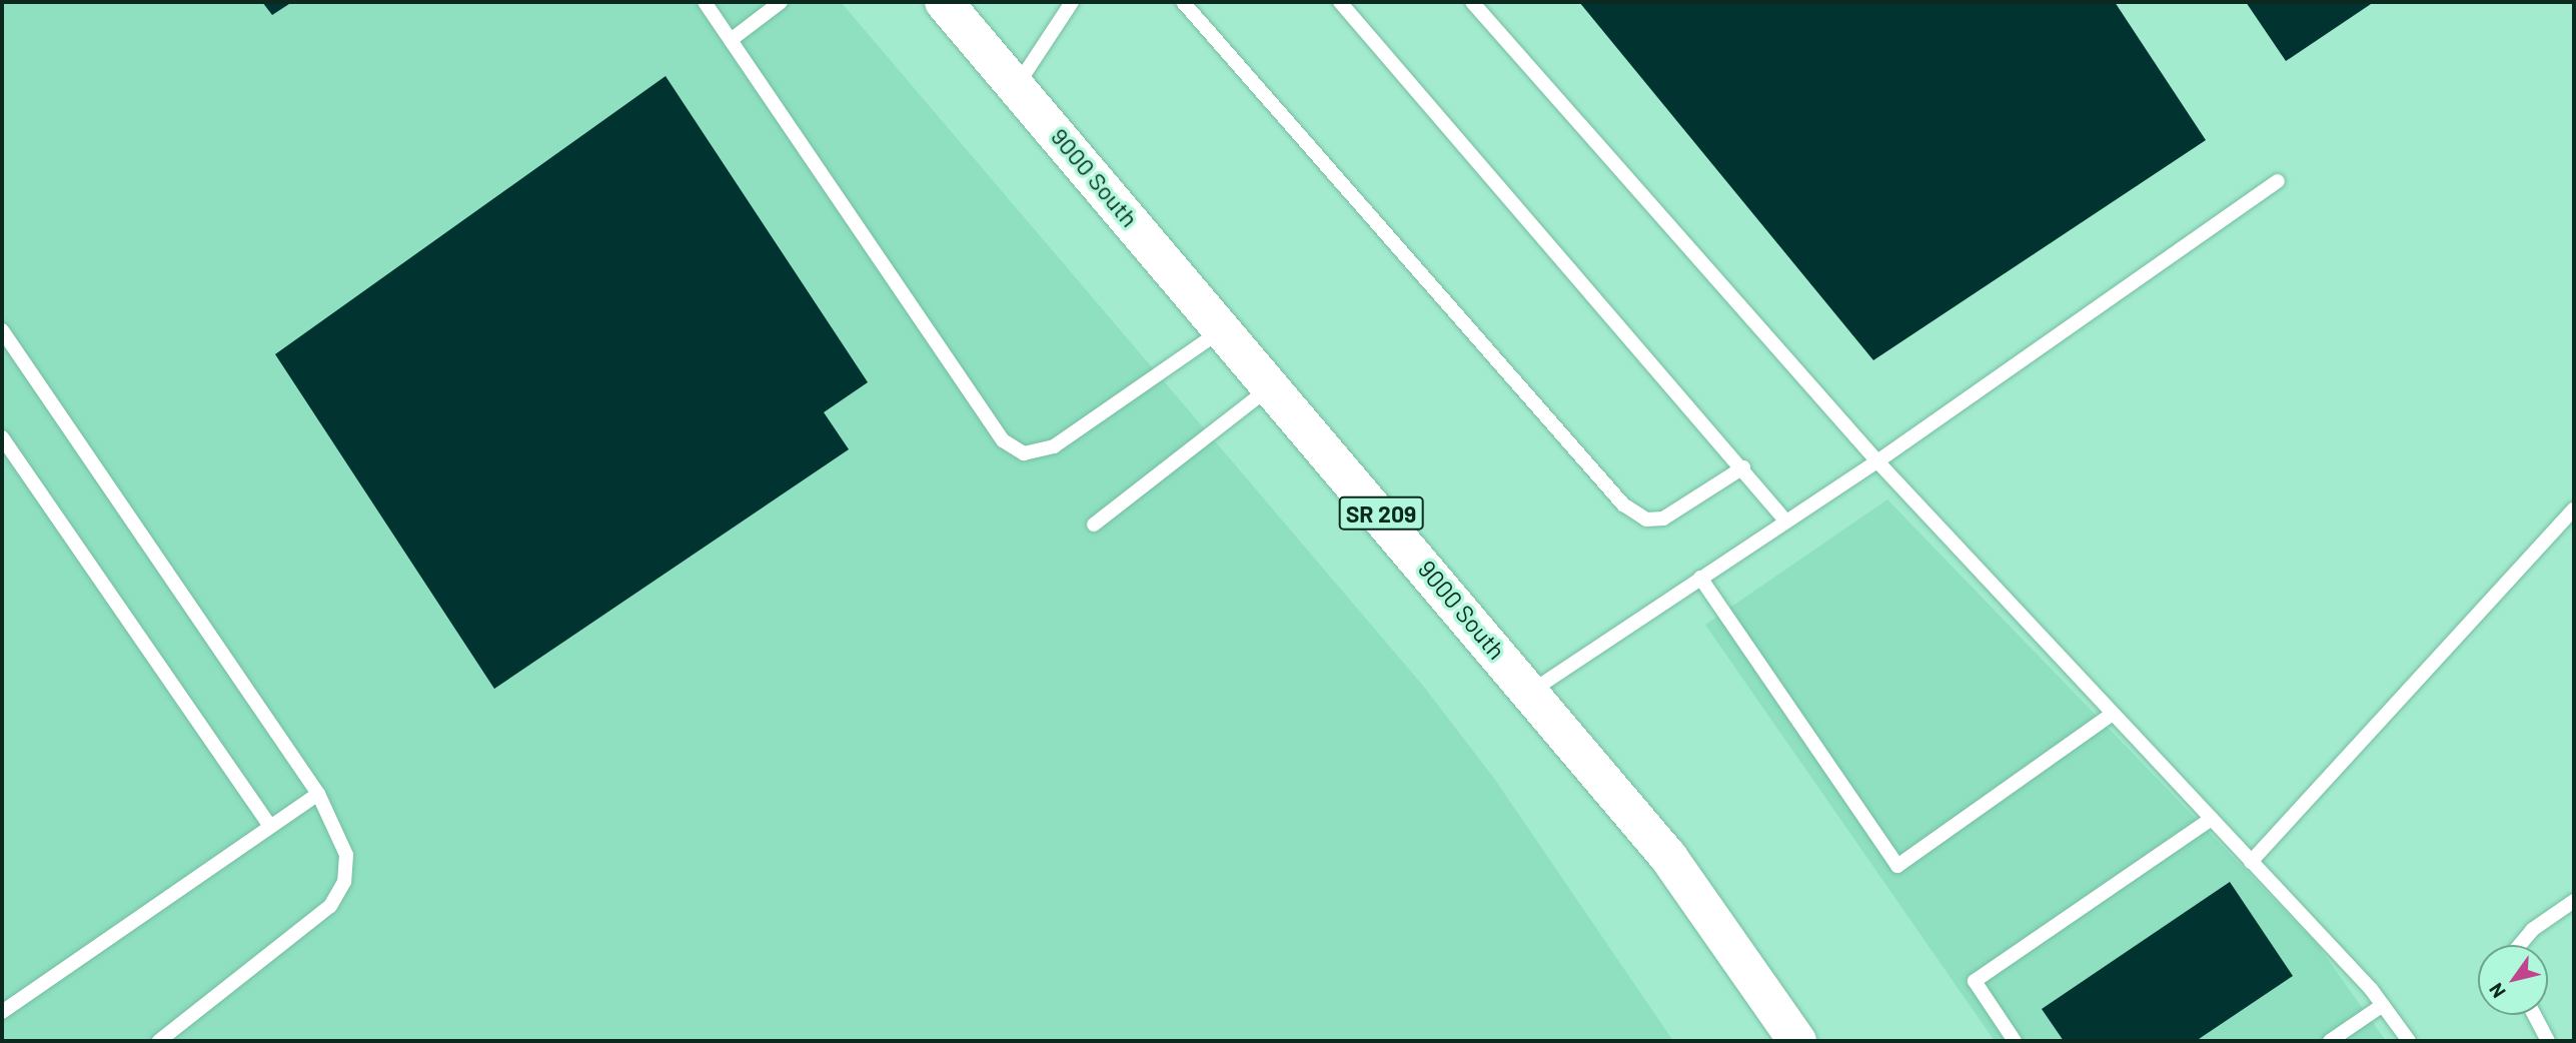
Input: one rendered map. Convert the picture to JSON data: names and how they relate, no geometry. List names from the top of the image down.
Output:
{
  "streets": {
    "main road": ["9000 South", "SR 209"]
  },
  "north": "bottom left"
}
